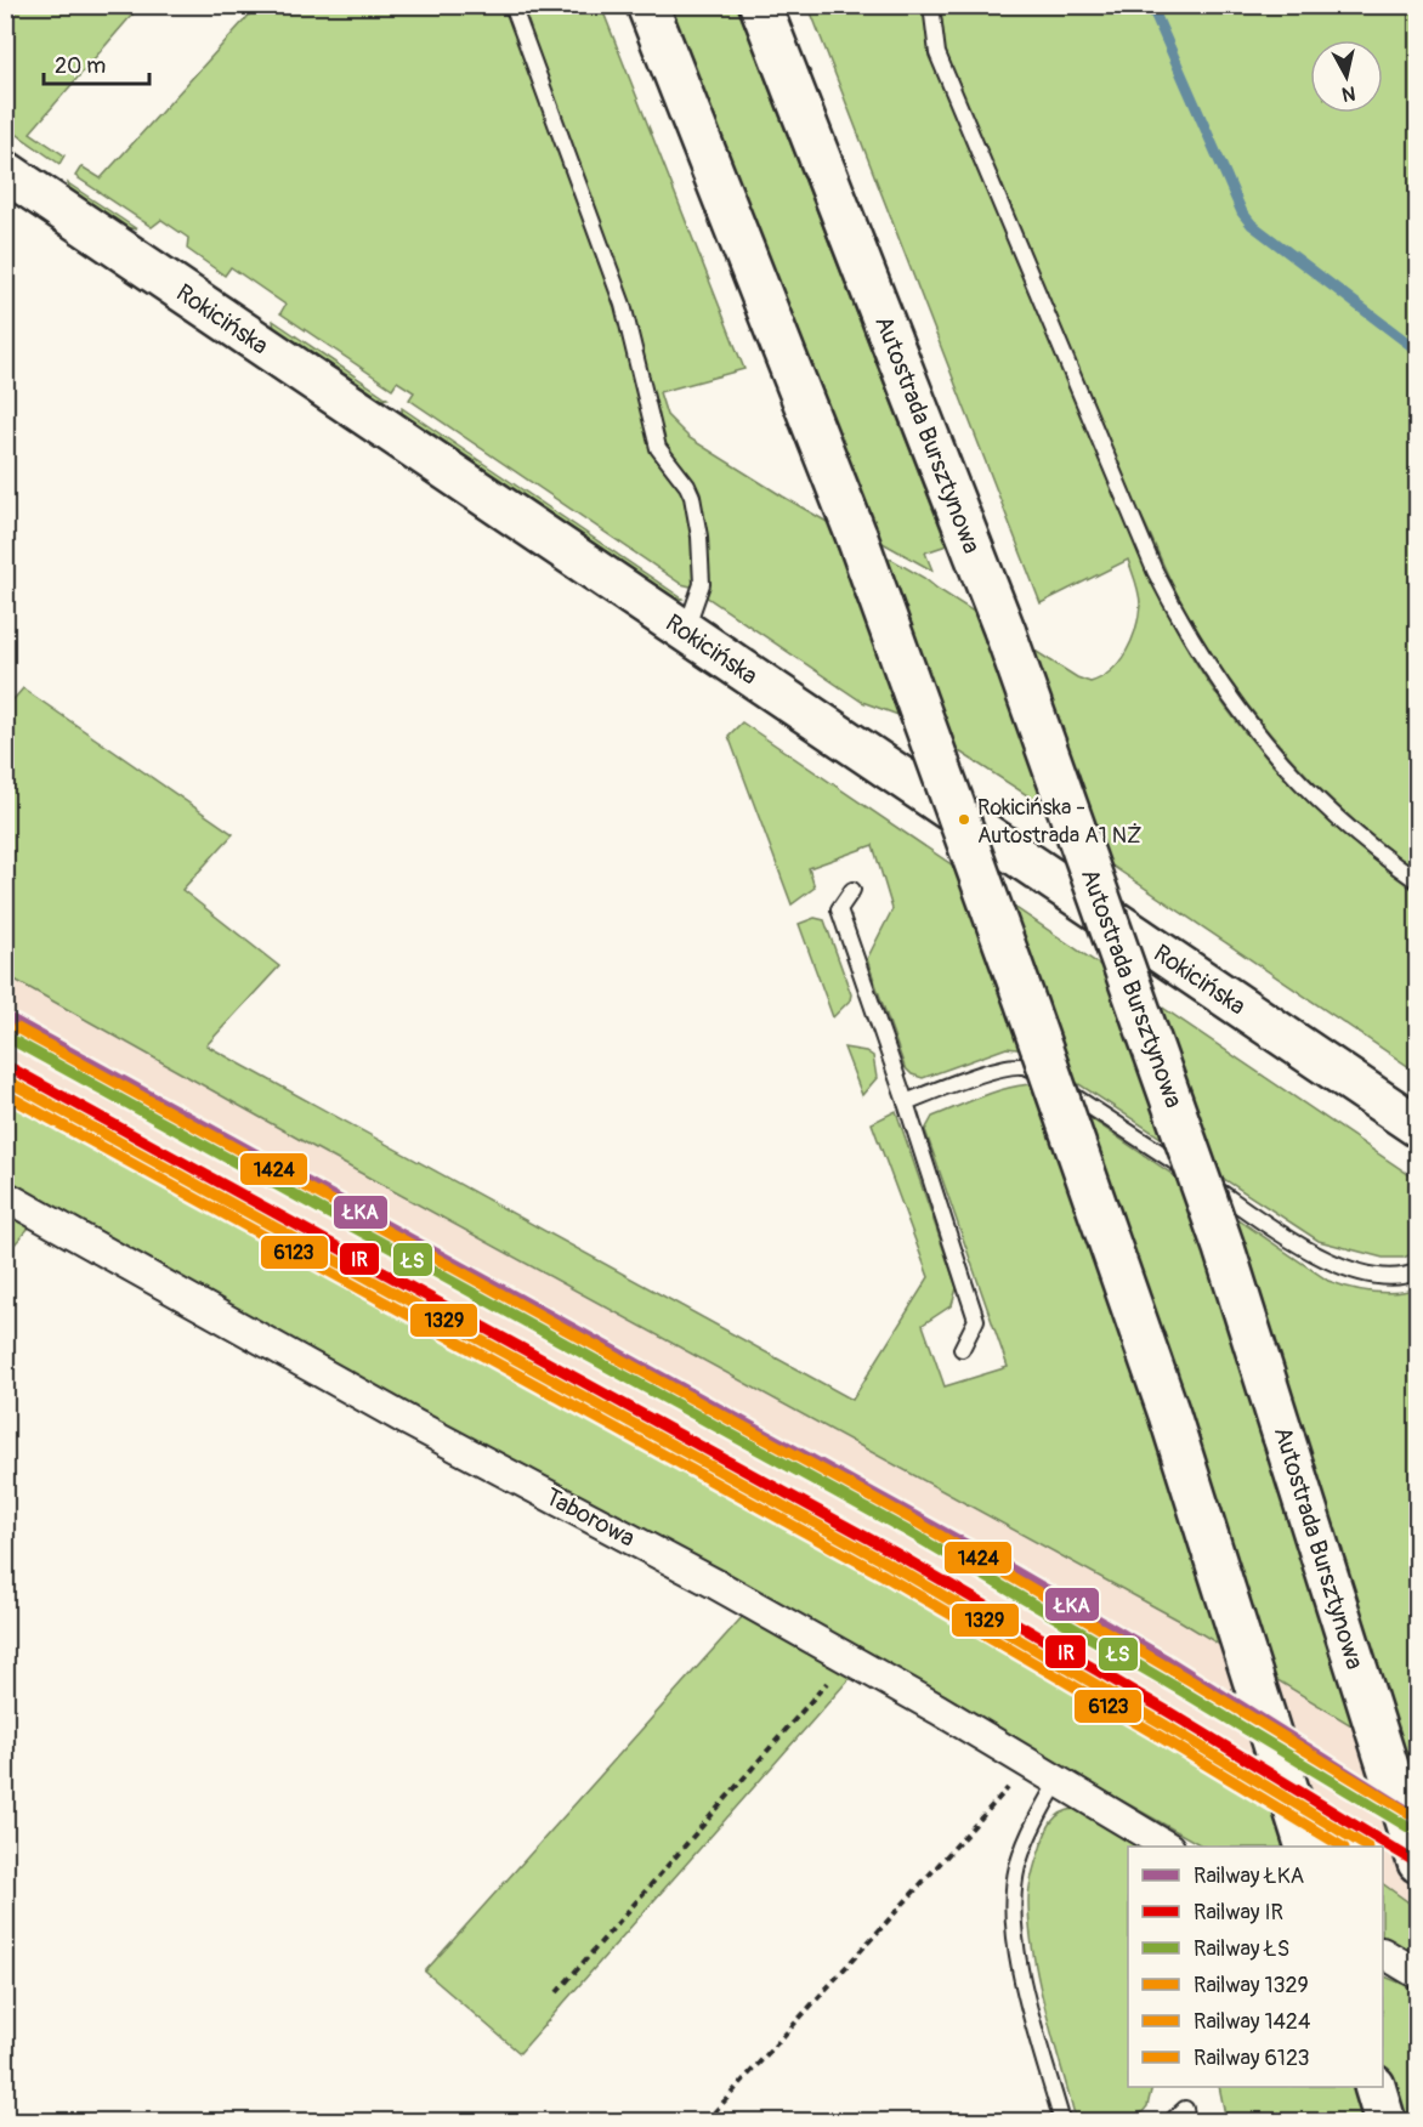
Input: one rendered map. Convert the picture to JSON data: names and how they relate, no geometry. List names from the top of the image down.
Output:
{
  "streets": {
    "main road": ["Rokicińska", "Autostrada Bursztynowa"],
    "street": ["Taborowa"]
  },
  "places": ["Rokicińska - Autostrada A1 NŻ"],
  "lines": [
    "rail line ŁKA",
    "rail line 1424",
    "rail line ŁS",
    "rail line IR",
    "rail line 1329",
    "rail line 6123"
  ],
  "legend": [
    "Railway ŁKA",
    "Railway IR",
    "Railway ŁS",
    "Railway 1329",
    "Railway 1424",
    "Railway 6123"
  ],
  "scale_bar": "20 m",
  "north": "bottom"
}
